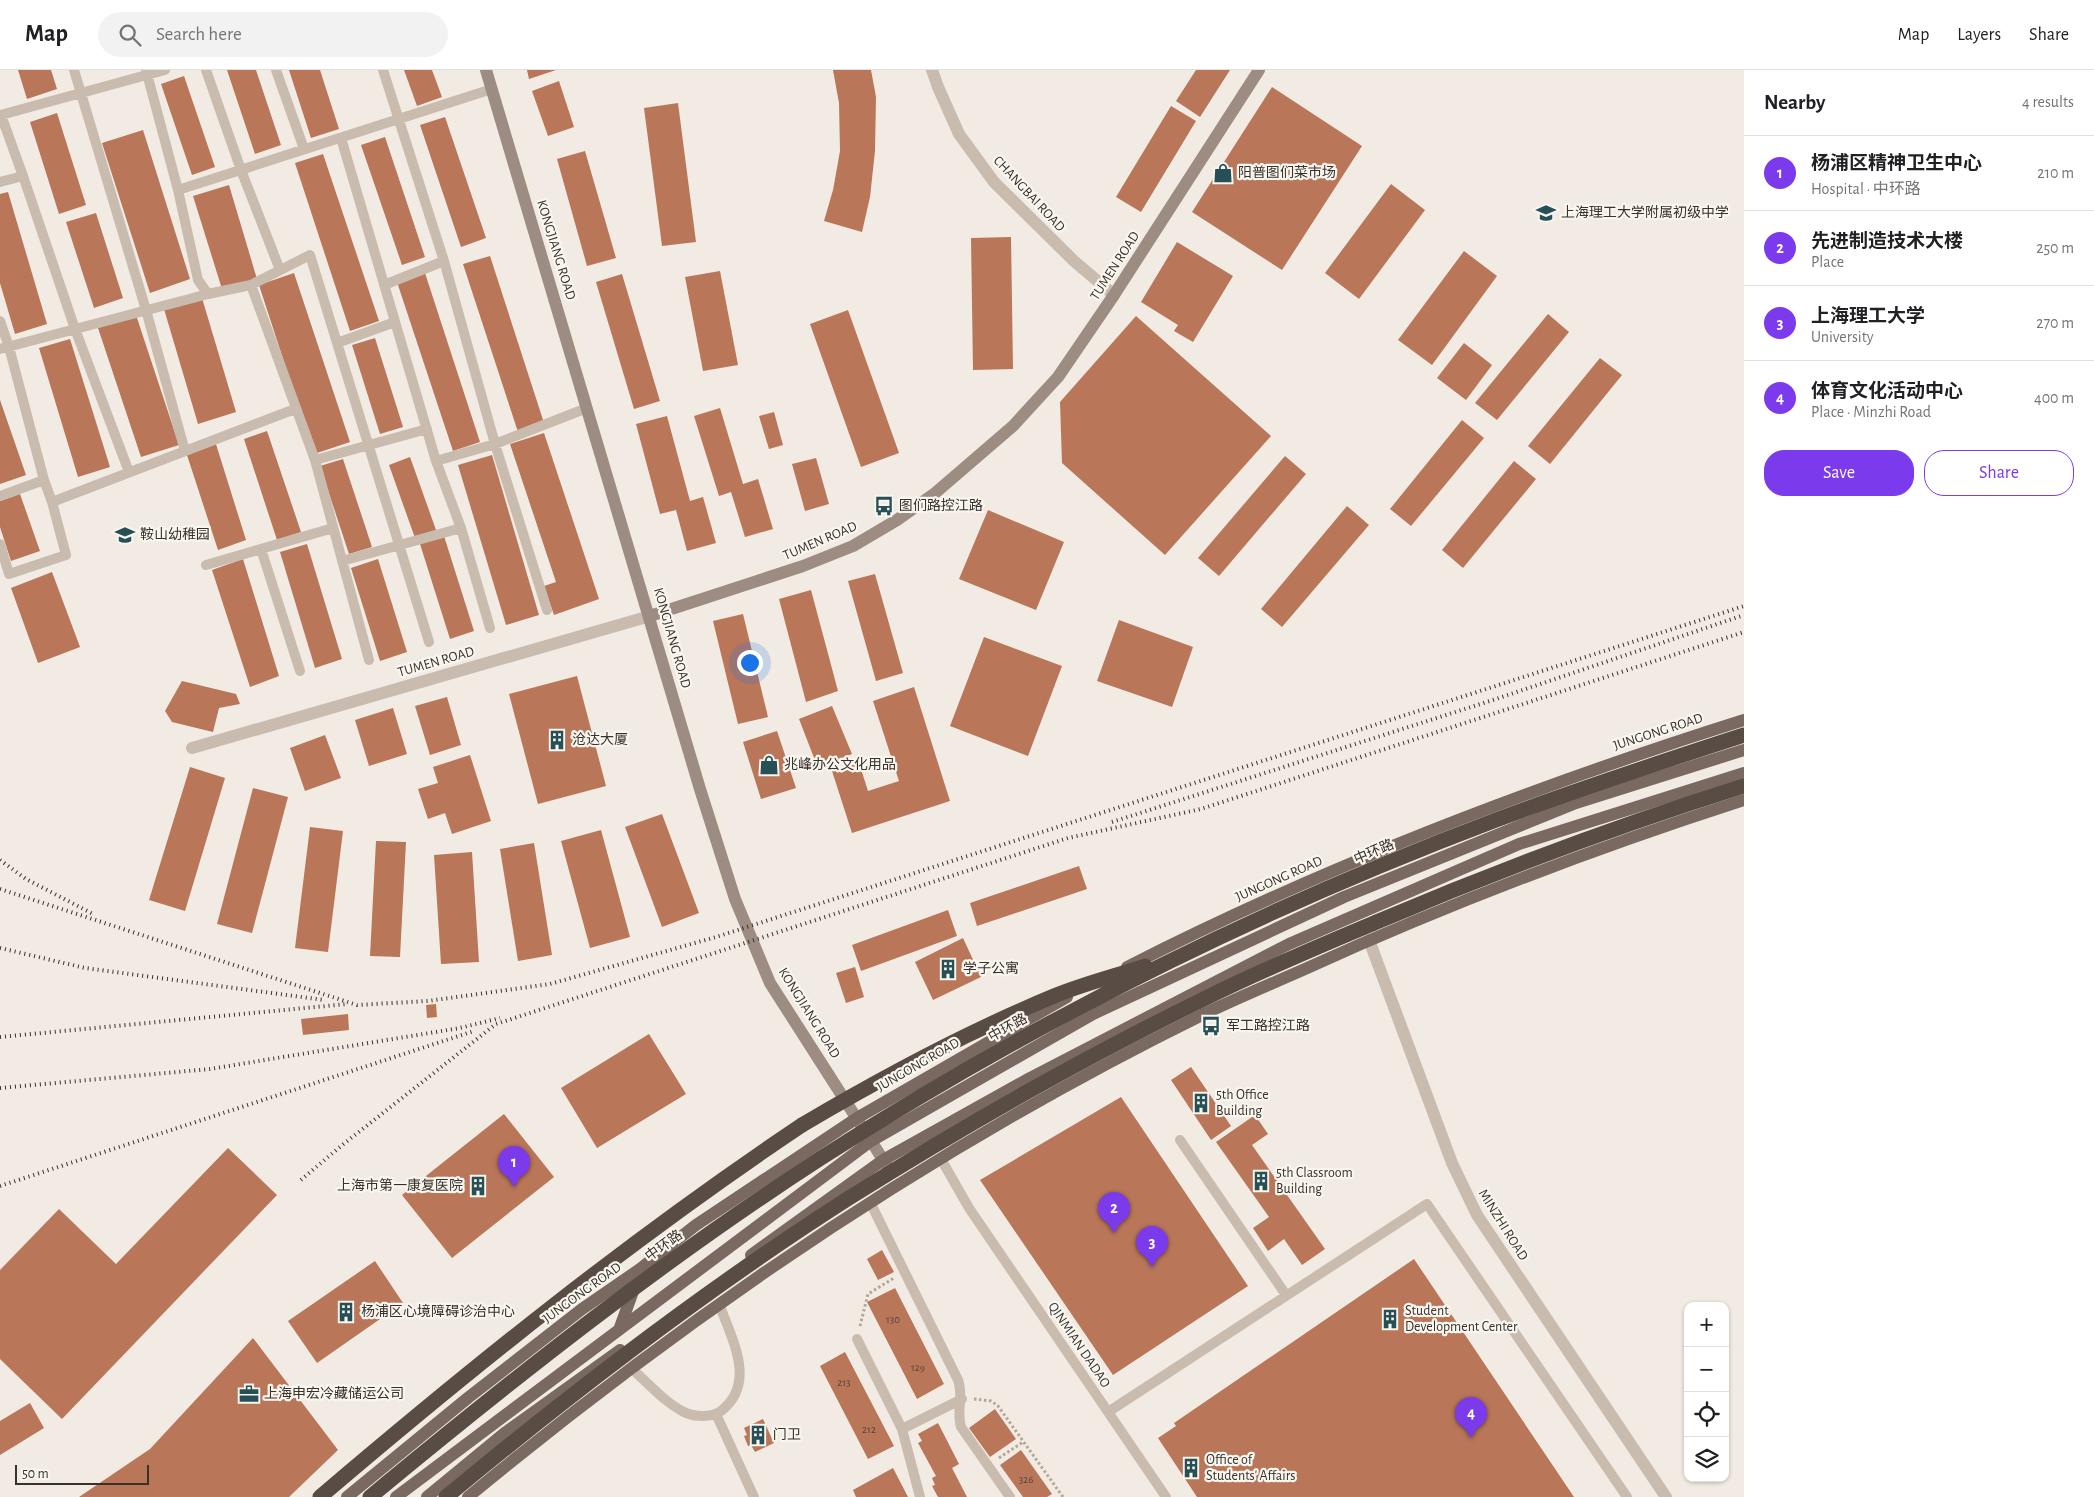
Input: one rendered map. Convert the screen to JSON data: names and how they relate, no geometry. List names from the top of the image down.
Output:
{
  "streets": {
    "highway": ["中环路"],
    "main road": ["KONGJIANG ROAD", "TUMEN ROAD", "JUNGONG ROAD"],
    "street": ["CHANGBAI ROAD", "MINZHI ROAD"],
    "lane": ["QINMIAN DADAO"]
  },
  "crossings": [
    ["CHANGBAI ROAD", "TUMEN ROAD"],
    ["KONGJIANG ROAD", "TUMEN ROAD"],
    ["KONGJIANG ROAD", "JUNGONG ROAD"]
  ],
  "places": {
    "shop": ["阳普图们菜市场", "兆峰办公文化用品"],
    "school or university": ["上海理工大学附属初级中学", "鞍山幼稚园"],
    "bus stop": ["图们路控江路", "军工路控江路"],
    "building": [
      "沧达大厦",
      "学子公寓",
      "5th Office Building",
      "5th Classroom Building",
      "上海市第一康复医院",
      "杨浦区心境障碍诊治中心",
      "Student Development Center",
      "门卫",
      "Office of Students' Affairs"
    ],
    "office": ["上海申宏冷藏储运公司"]
  },
  "house_numbers": [
    "130",
    "129",
    "213",
    "212",
    "326"
  ],
  "scale_bar": "50 m",
  "page": {
    "header": "Map",
    "search": "Search here",
    "nav": ["Map", "Layers", "Share"],
    "heading": ["Nearby", "4 results"],
    "list": [
      {
        "mark": "1",
        "name": "杨浦区精神卫生中心",
        "note": "Hospital · 中环路",
        "value": "210 m"
      },
      {
        "mark": "2",
        "name": "先进制造技术大楼",
        "note": "Place",
        "value": "250 m"
      },
      {
        "mark": "3",
        "name": "上海理工大学",
        "note": "University",
        "value": "270 m"
      },
      {
        "mark": "4",
        "name": "体育文化活动中心",
        "note": "Place · Minzhi Road",
        "value": "400 m"
      }
    ],
    "buttons": ["Save", "Share"],
    "pins": [
      "1",
      "2",
      "3",
      "4"
    ],
    "map_buttons": ["+", "−"],
    "scale": "50 m"
  }
}
